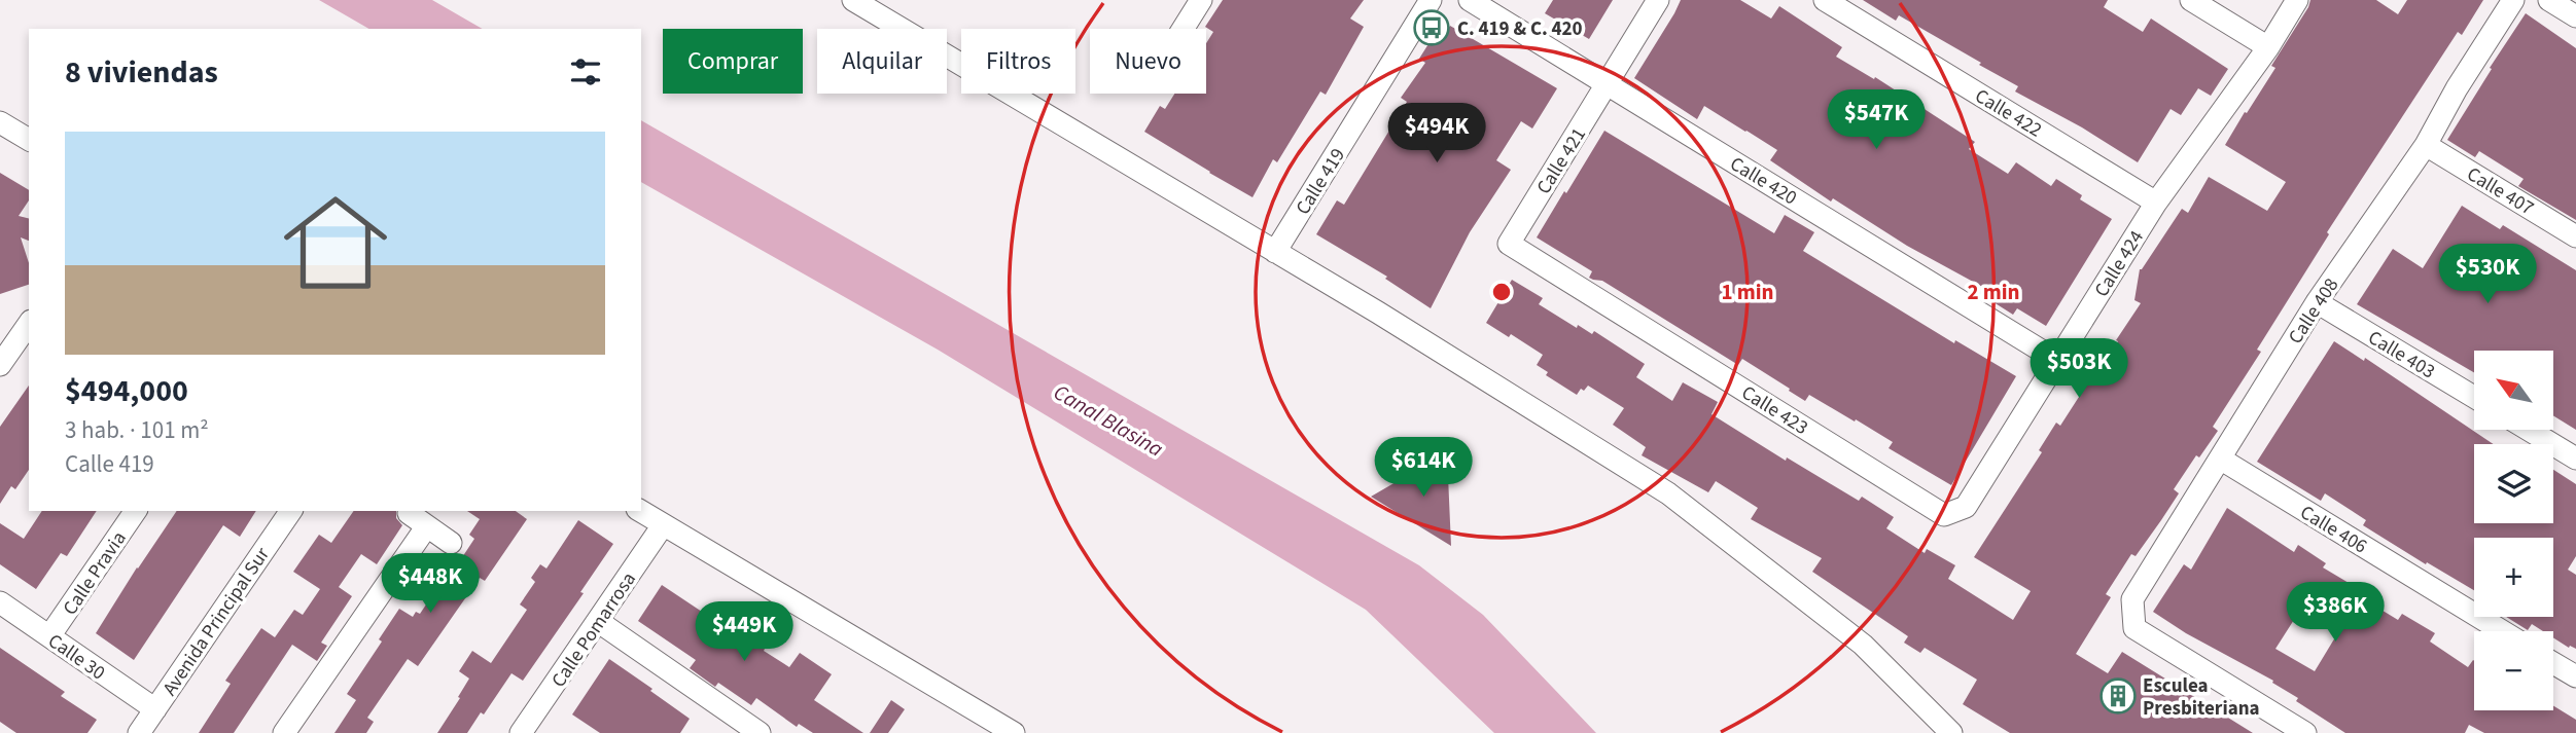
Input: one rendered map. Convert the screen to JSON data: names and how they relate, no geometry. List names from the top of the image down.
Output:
{
  "streets": {
    "street": [
      "Calle 422",
      "Calle 421",
      "Calle 420",
      "Calle 419",
      "Calle 407",
      "Calle 424",
      "Calle 408",
      "Calle 403",
      "Calle 423",
      "Calle 406",
      "Calle Pravia",
      "Avenida Principal Sur",
      "Calle Pomarrosa",
      "Calle 30"
    ]
  },
  "crossings": [
    ["Calle 422", "Calle 424"],
    ["Calle 421", "Calle 420"],
    ["Calle 421", "Calle 423"],
    ["Calle 420", "Calle 424"],
    ["Calle 407", "Calle 408"],
    ["Calle 424", "Calle 423"],
    ["Calle 408", "Calle 403"],
    ["Calle 408", "Calle 406"],
    ["Calle Pravia", "Calle 30"],
    ["Avenida Principal Sur", "Calle 30"]
  ],
  "water": ["Canal Blasina"],
  "places": {
    "bus stop": ["C. 419 & C. 420"],
    "building": ["Esculea Presbiteriana"]
  },
  "north": "top left",
  "page": {
    "chip": [
      "Comprar",
      "Alquilar",
      "Filtros",
      "Nuevo"
    ],
    "heading": "8 viviendas",
    "price": [
      "$547K",
      "$494K",
      "$530K",
      "$503K",
      "$614K",
      "$448K",
      "$386K",
      "$449K"
    ],
    "list": [
      {
        "name": "$494,000",
        "note": "3 hab. · 101 m² · Calle 419"
      }
    ],
    "map_buttons": ["+", "−"]
  },
  "rings": ["1 min", "2 min"]
}
